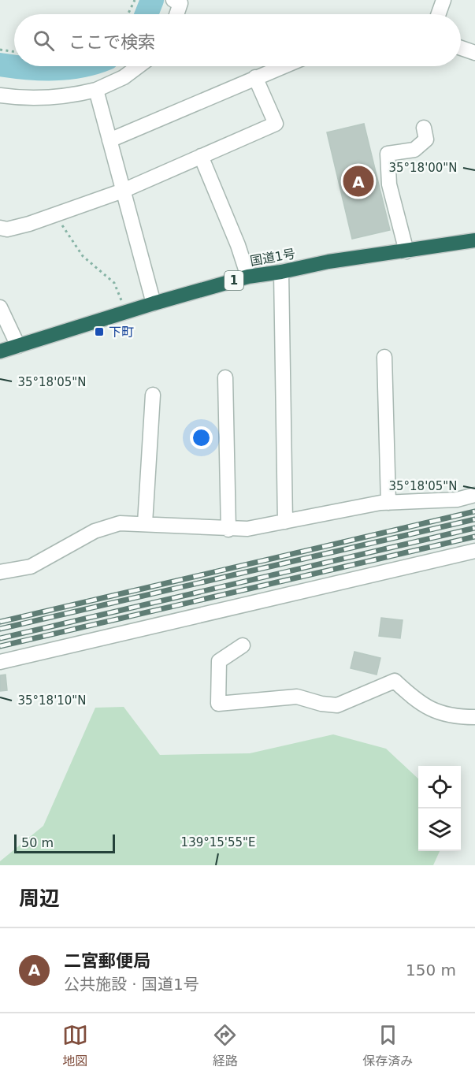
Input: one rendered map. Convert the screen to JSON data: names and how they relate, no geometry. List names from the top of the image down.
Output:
{
  "streets": {
    "highway": ["国道1号", "1"]
  },
  "places": {
    "transit": ["下町"]
  },
  "scale_bar": "50 m",
  "page": {
    "search": "ここで検索",
    "pins": "A",
    "scale": "50 m",
    "heading": "周辺",
    "list": [
      {
        "mark": "A",
        "name": "二宮郵便局",
        "note": "公共施設 · 国道1号",
        "value": "150 m"
      }
    ],
    "nav": ["地図", "経路", "保存済み"]
  },
  "coordinates": [
    "35°18'00\"N",
    "35°18'05\"N",
    "35°18'10\"N",
    "139°15'55\"E"
  ]
}
